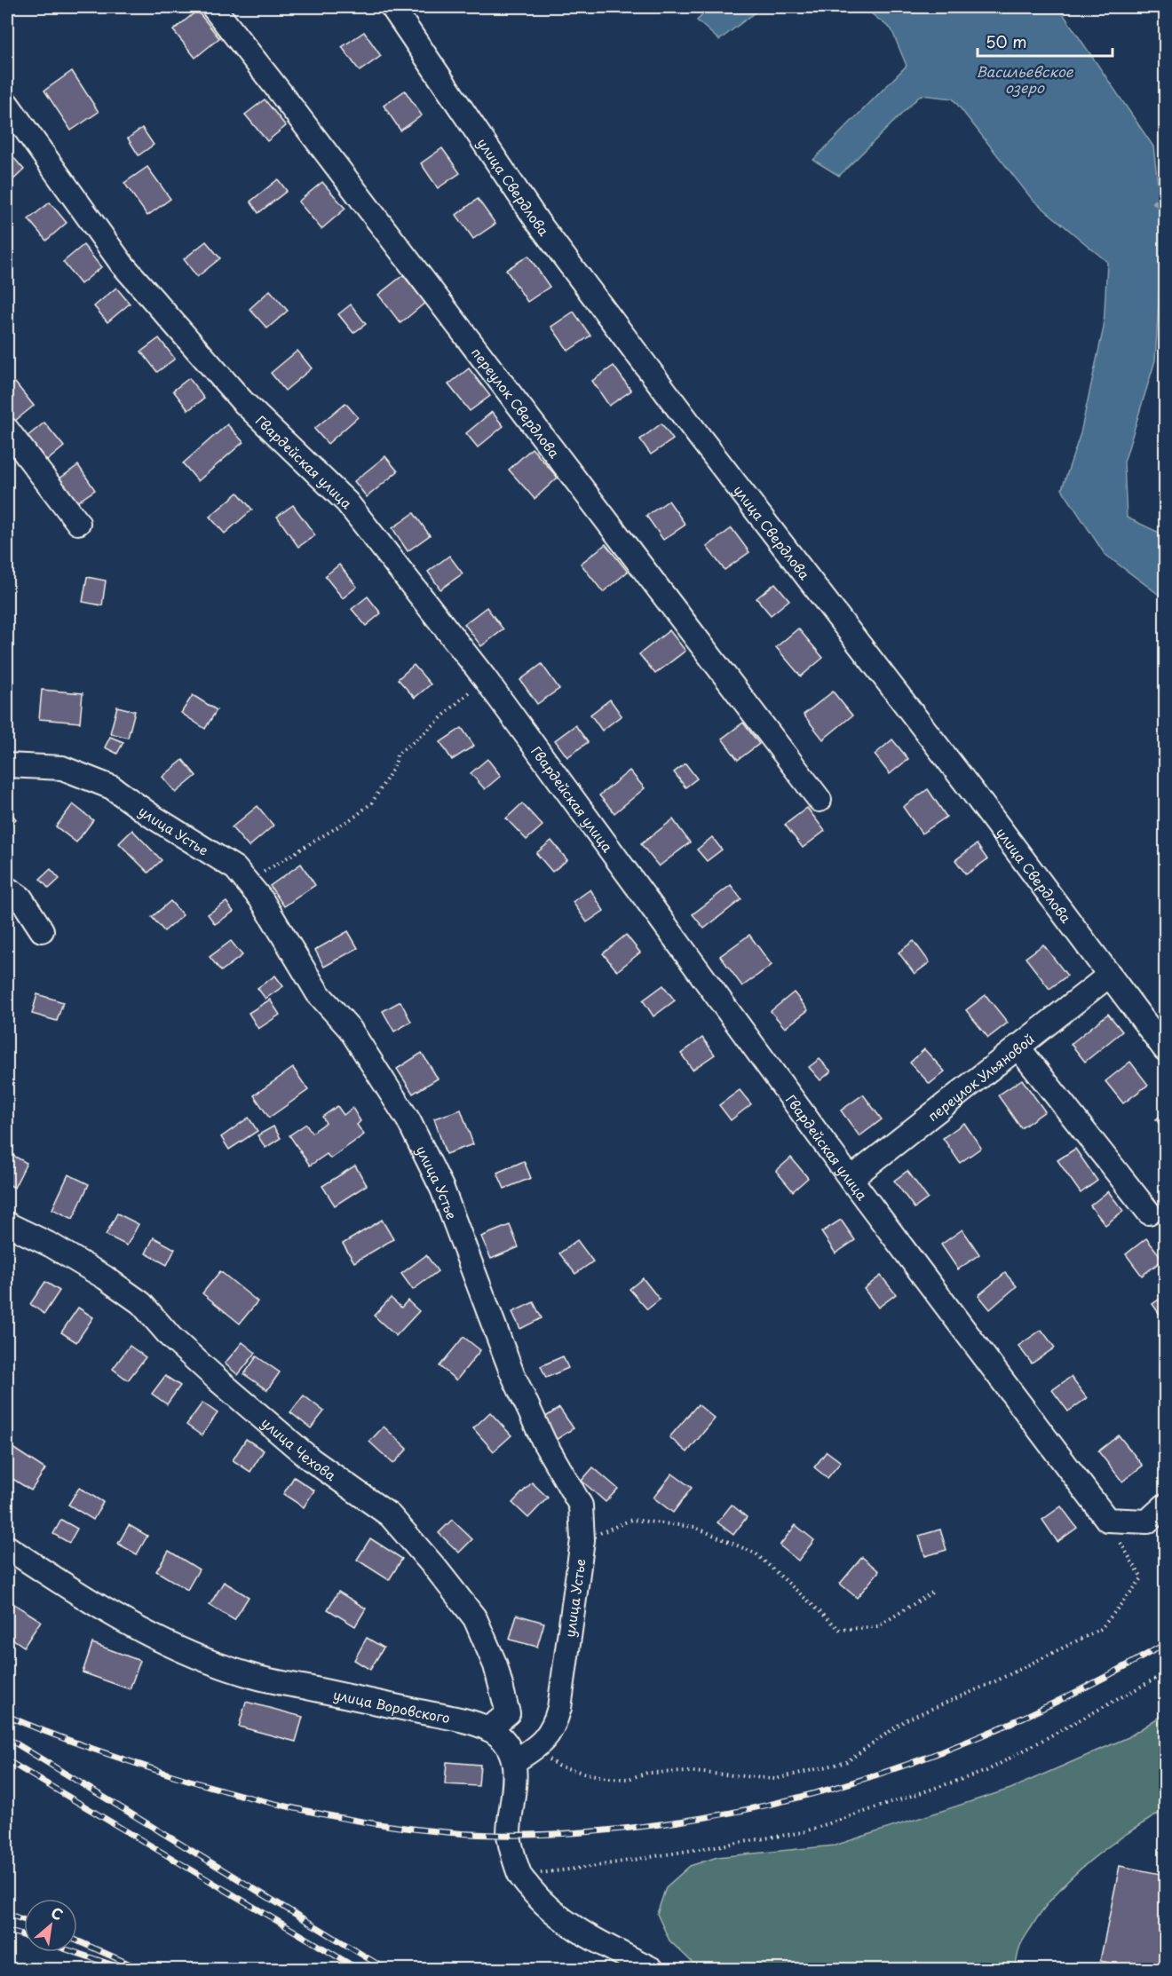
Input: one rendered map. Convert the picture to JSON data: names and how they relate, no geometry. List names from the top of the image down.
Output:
{
  "streets": {
    "street": [
      "улица Свердлова",
      "переулок Свердлова",
      "Гвардейская улица",
      "улица Устье",
      "переулок Ульяновой",
      "улица Чехова",
      "улица Воровского"
    ]
  },
  "crossings": [
    ["улица Свердлова", "переулок Ульяновой"],
    ["Гвардейская улица", "переулок Ульяновой"],
    ["улица Устье", "улица Воровского"],
    ["улица Чехова", "улица Воровского"]
  ],
  "water": ["Васильевское озеро"],
  "scale_bar": "50 m",
  "north": "top right"
}
